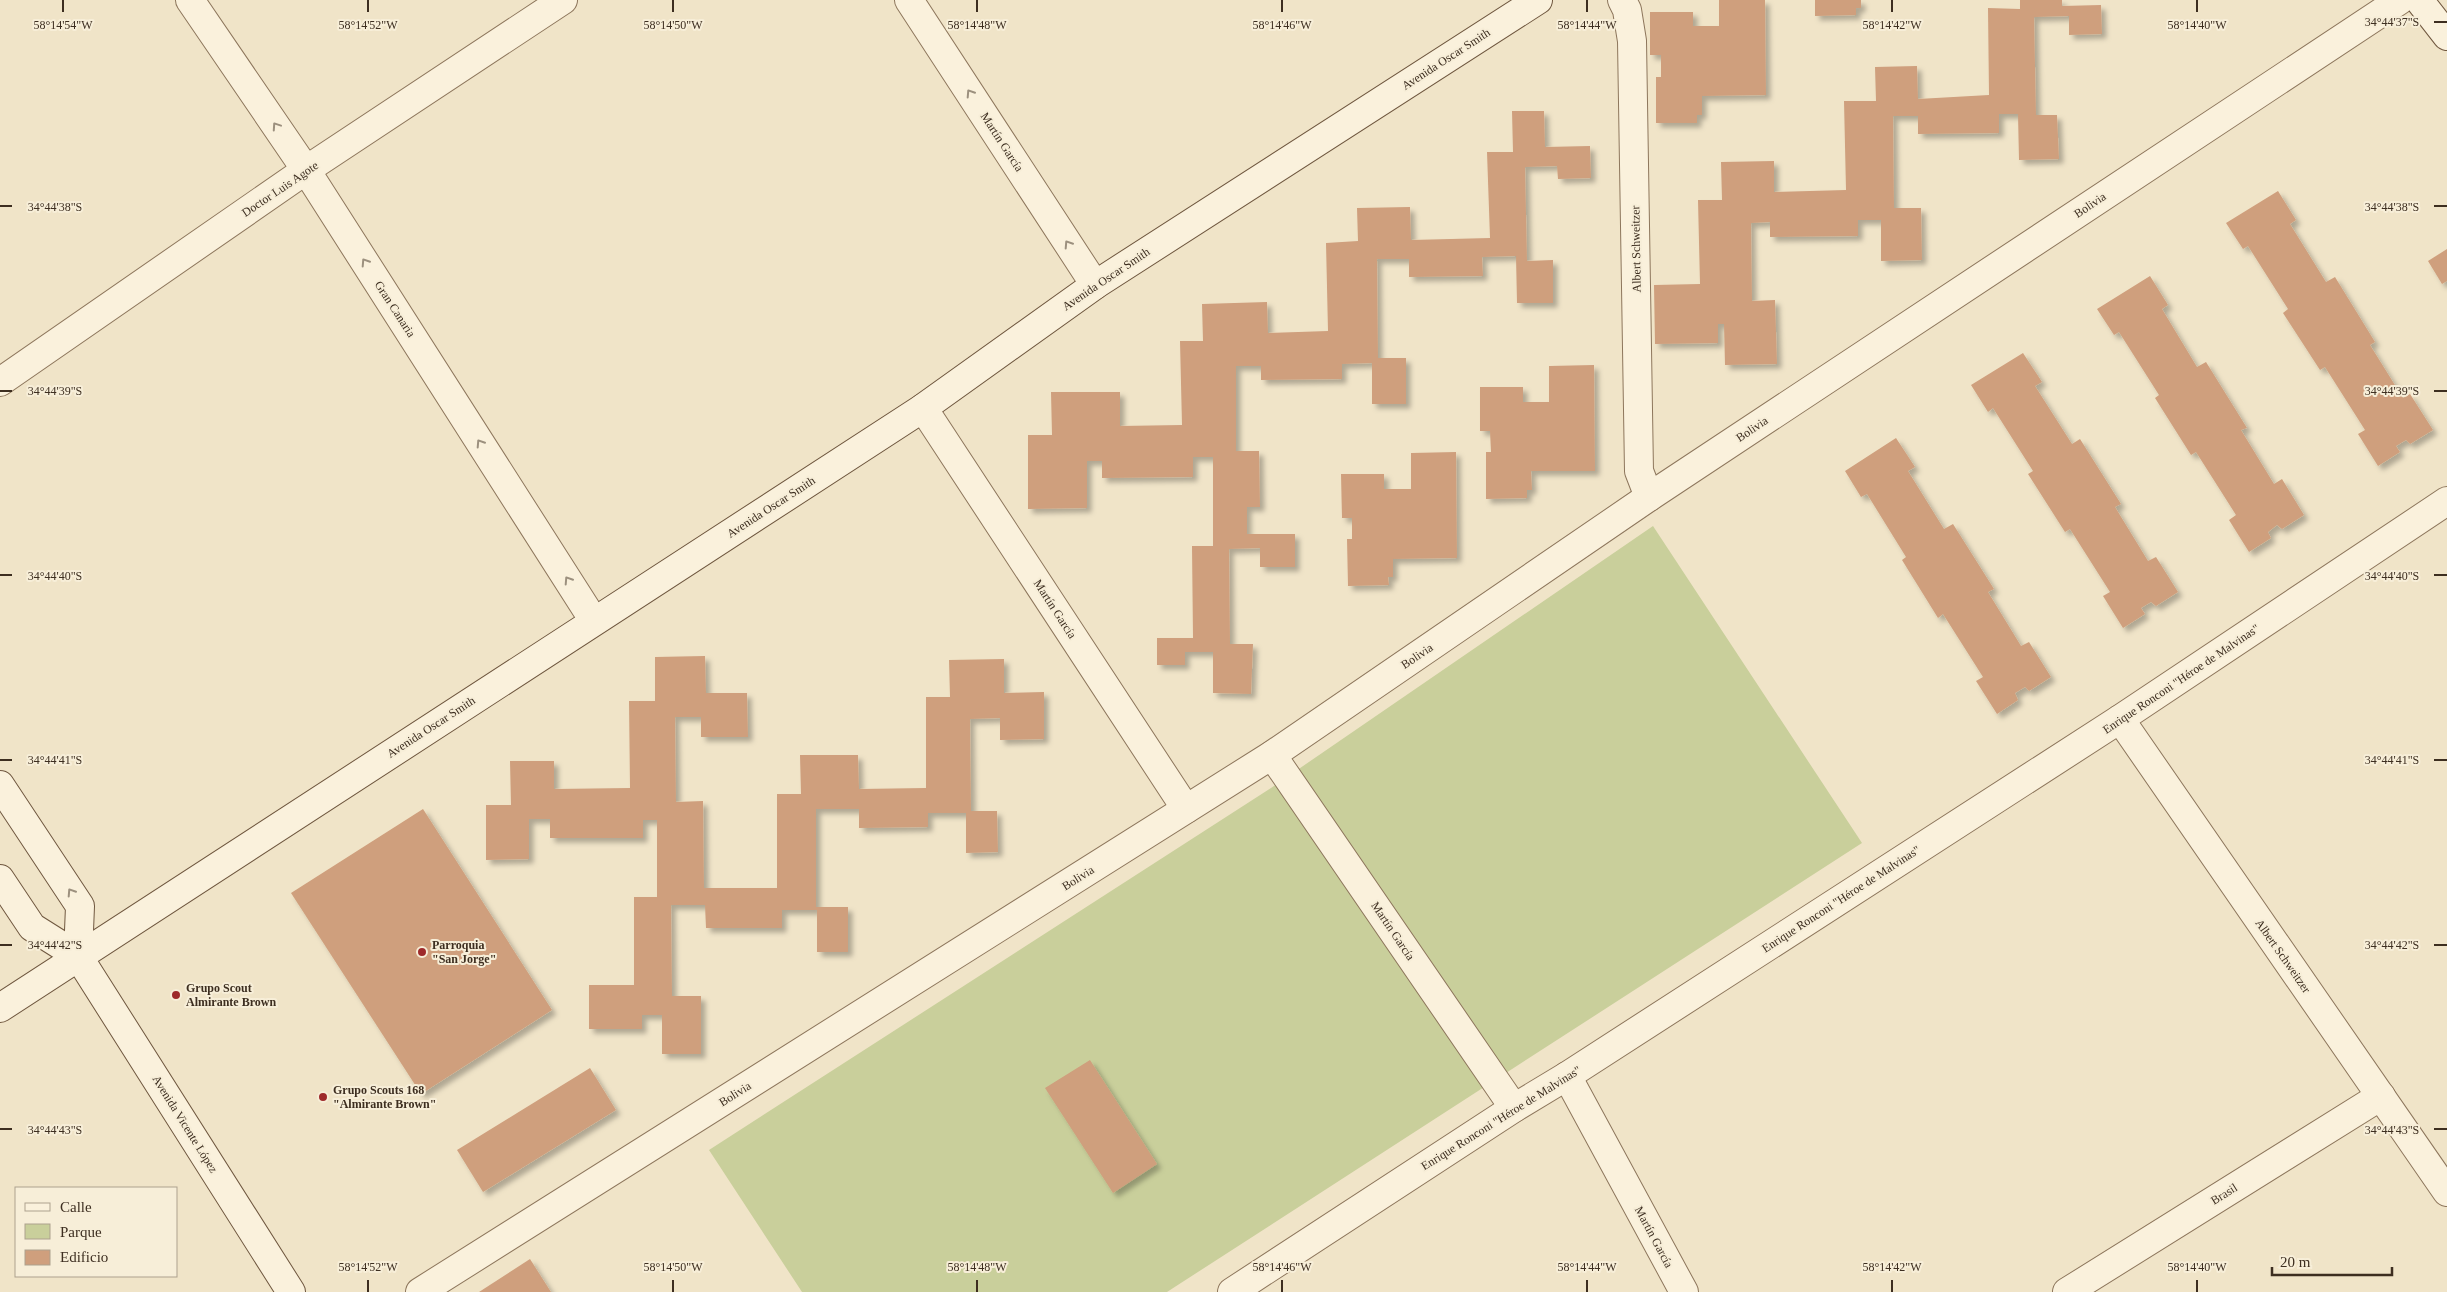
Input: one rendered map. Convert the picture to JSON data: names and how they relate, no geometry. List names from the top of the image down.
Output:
{
  "streets": {
    "street": [
      "Avenida Oscar Smith",
      "Martín García",
      "Doctor Luis Agote",
      "Bolivia",
      "Albert Schweitzer",
      "Gran Canaria",
      "Enrique Ronconi \"Héroe de Malvinas\"",
      "Avenida Vicente López",
      "Brasil"
    ]
  },
  "crossings": [
    ["Avenida Oscar Smith", "Martín García"],
    ["Avenida Oscar Smith", "Gran Canaria"],
    ["Avenida Oscar Smith", "Avenida Vicente López"],
    ["Martín García", "Bolivia"],
    ["Martín García", "Enrique Ronconi \"Héroe de Malvinas\""],
    ["Doctor Luis Agote", "Gran Canaria"],
    ["Bolivia", "Albert Schweitzer"],
    ["Albert Schweitzer", "Enrique Ronconi \"Héroe de Malvinas\""],
    ["Albert Schweitzer", "Brasil"]
  ],
  "one_way": ["Gran Canaria"],
  "places": ["Parroquia \"San Jorge\"", "Grupo Scout Almirante Brown", "Grupo Scouts 168 \"Almirante Brown\""],
  "legend": ["Calle", "Parque", "Edificio"],
  "scale_bar": "20 m",
  "coordinates": [
    "34°44'37\"S",
    "58°14'54\"W",
    "58°14'52\"W",
    "58°14'50\"W",
    "58°14'48\"W",
    "58°14'46\"W",
    "58°14'44\"W",
    "58°14'42\"W",
    "58°14'40\"W",
    "34°44'38\"S",
    "34°44'39\"S",
    "34°44'40\"S",
    "34°44'41\"S",
    "34°44'42\"S",
    "34°44'43\"S"
  ]
}
